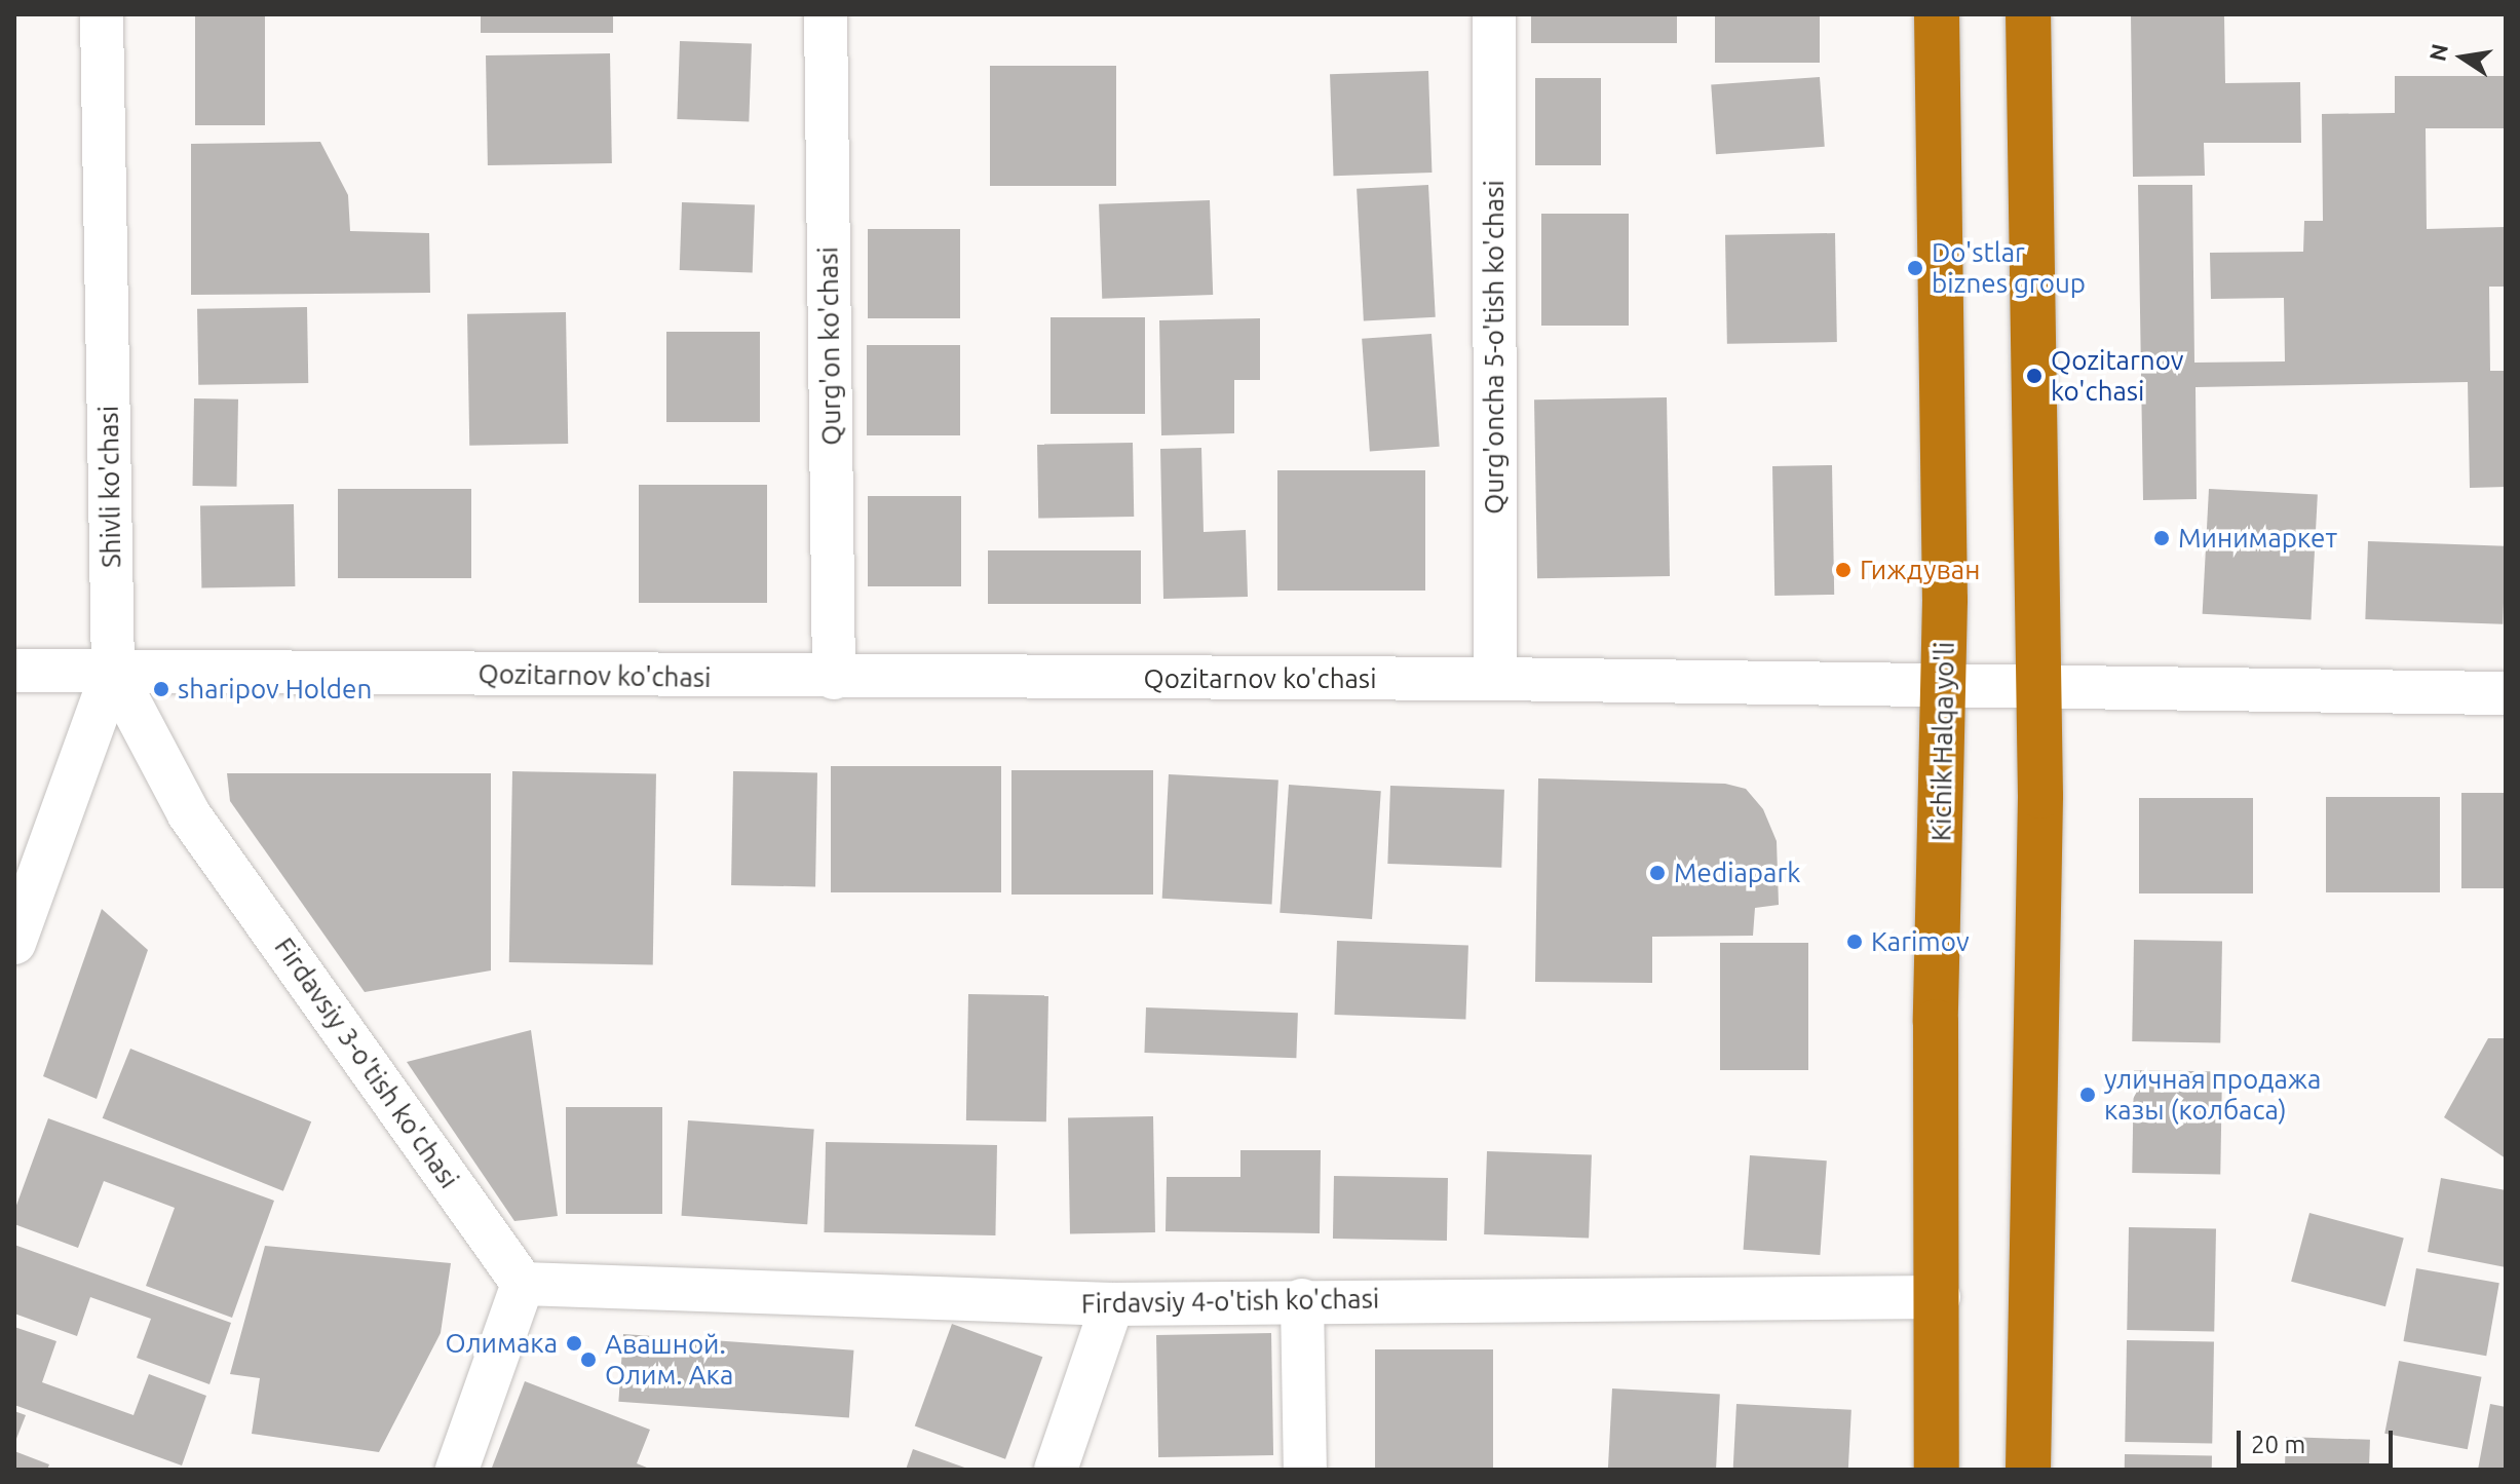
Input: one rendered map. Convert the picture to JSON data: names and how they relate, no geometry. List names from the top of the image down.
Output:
{
  "streets": {
    "highway": ["Kichik Halqa yo'li"],
    "street": [
      "Qurg'on ko'chasi",
      "Qurg'oncha 5-o'tish ko'chasi",
      "Shivli ko'chasi",
      "Qozitarnov ko'chasi",
      "Firdavsiy 3-o'tish ko'chasi",
      "Firdavsiy 4-o'tish ko'chasi"
    ]
  },
  "crossings": [
    ["Qurg'on ko'chasi", "Qozitarnov ko'chasi"],
    ["Qurg'oncha 5-o'tish ko'chasi", "Qozitarnov ko'chasi"],
    ["Shivli ko'chasi", "Qozitarnov ko'chasi"],
    ["Shivli ko'chasi", "Firdavsiy 3-o'tish ko'chasi"],
    ["Qozitarnov ko'chasi", "Kichik Halqa yo'li"],
    ["Qozitarnov ko'chasi", "Firdavsiy 3-o'tish ko'chasi"],
    ["Kichik Halqa yo'li", "Firdavsiy 4-o'tish ko'chasi"],
    ["Firdavsiy 3-o'tish ko'chasi", "Firdavsiy 4-o'tish ko'chasi"]
  ],
  "places": [
    "Do'stlar biznes group",
    "Qozitarnov ko'chasi",
    "Минимаркет",
    "Гиждуван",
    "sharipov Holden",
    "Mediapark",
    "Karimov",
    "уличная продажа казы (колбаса)",
    "Олимака",
    "Авашной. Олим. Ака"
  ],
  "scale_bar": "20 m",
  "north": "left"
}
